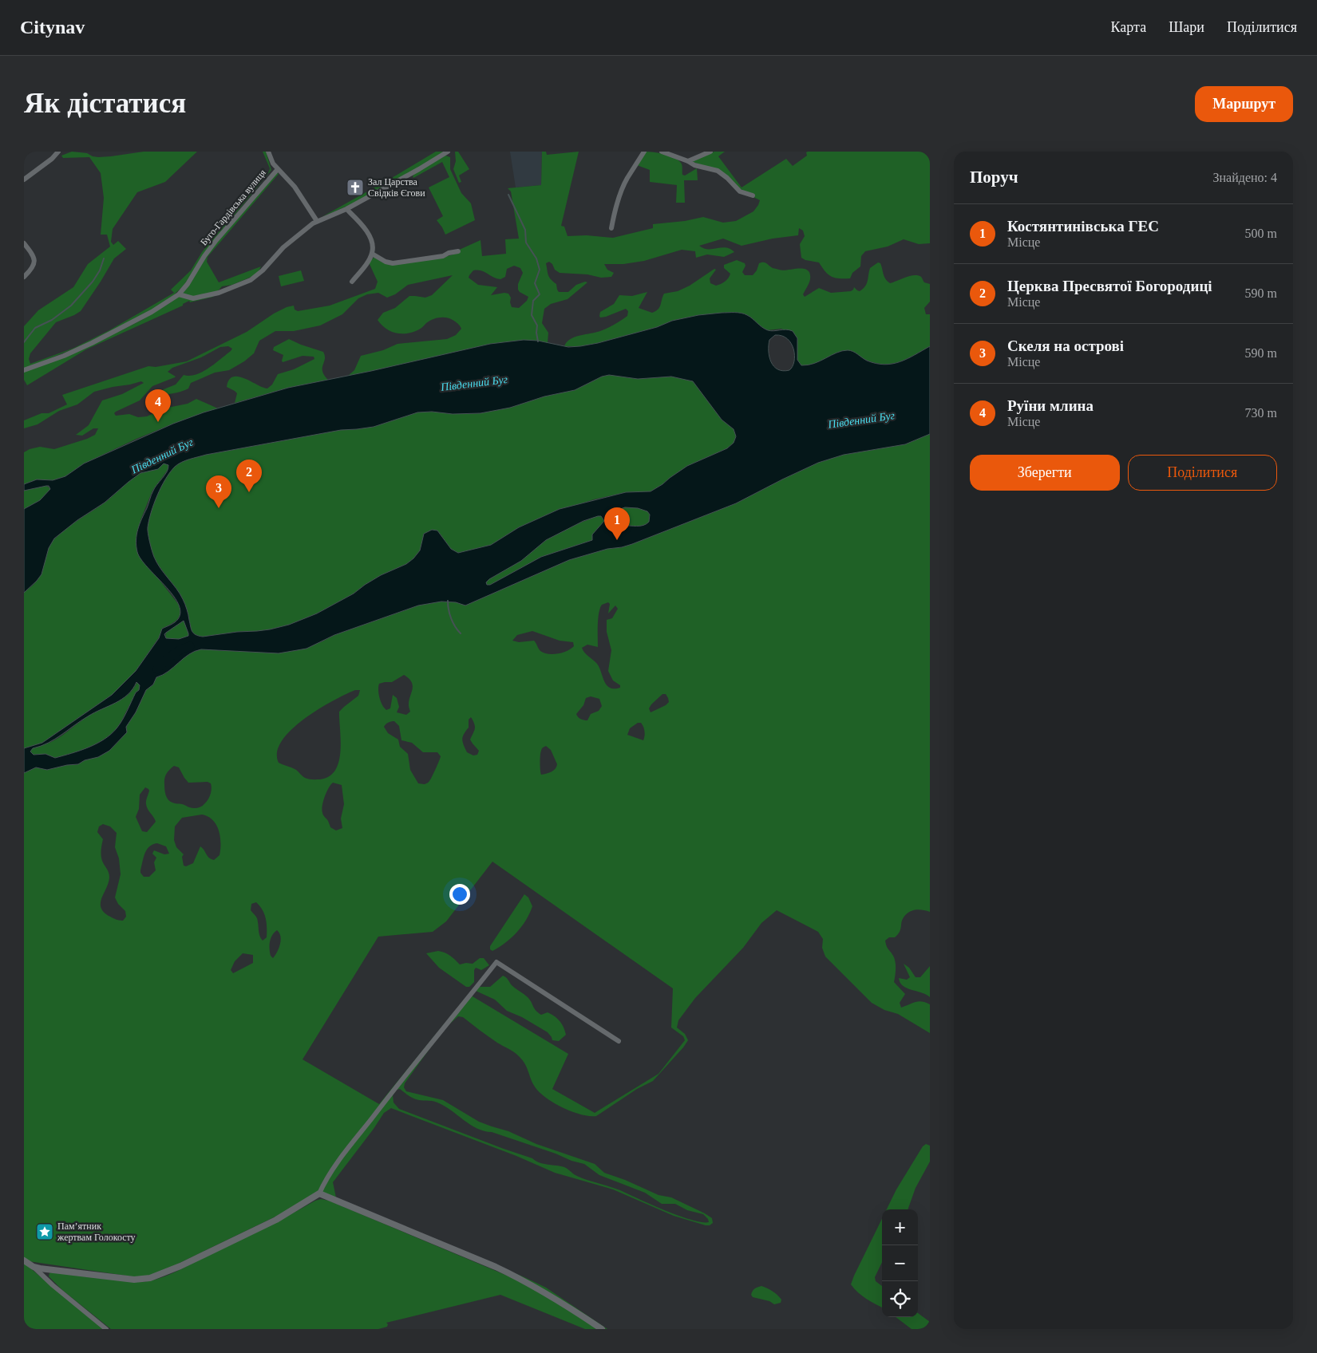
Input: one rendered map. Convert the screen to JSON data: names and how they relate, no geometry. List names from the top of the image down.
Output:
{
  "streets": {
    "street": ["Буго-Гардівська вулиця"]
  },
  "water": ["Південний Буг"],
  "places": {
    "church": ["Зал Царства Свідків Єгови"],
    "place": ["Пам’ятник жертвам Голокосту"]
  },
  "page": {
    "header": "Citynav",
    "nav": ["Карта", "Шари", "Поділитися"],
    "buttons": [
      "Маршрут",
      ["Зберегти", "Поділитися"]
    ],
    "title": "Як дістатися",
    "heading": ["Поруч", "Знайдено: 4"],
    "list": [
      {
        "mark": "1",
        "name": "Костянтинівська ГЕС",
        "note": "Місце",
        "value": "500 m"
      },
      {
        "mark": "2",
        "name": "Церква Пресвятої Богородиці",
        "note": "Місце",
        "value": "590 m"
      },
      {
        "mark": "3",
        "name": "Скеля на острові",
        "note": "Місце",
        "value": "590 m"
      },
      {
        "mark": "4",
        "name": "Руїни млина",
        "note": "Місце",
        "value": "730 m"
      }
    ],
    "pins": [
      "4",
      "2",
      "3",
      "1"
    ],
    "map_buttons": ["+", "−"]
  }
}
